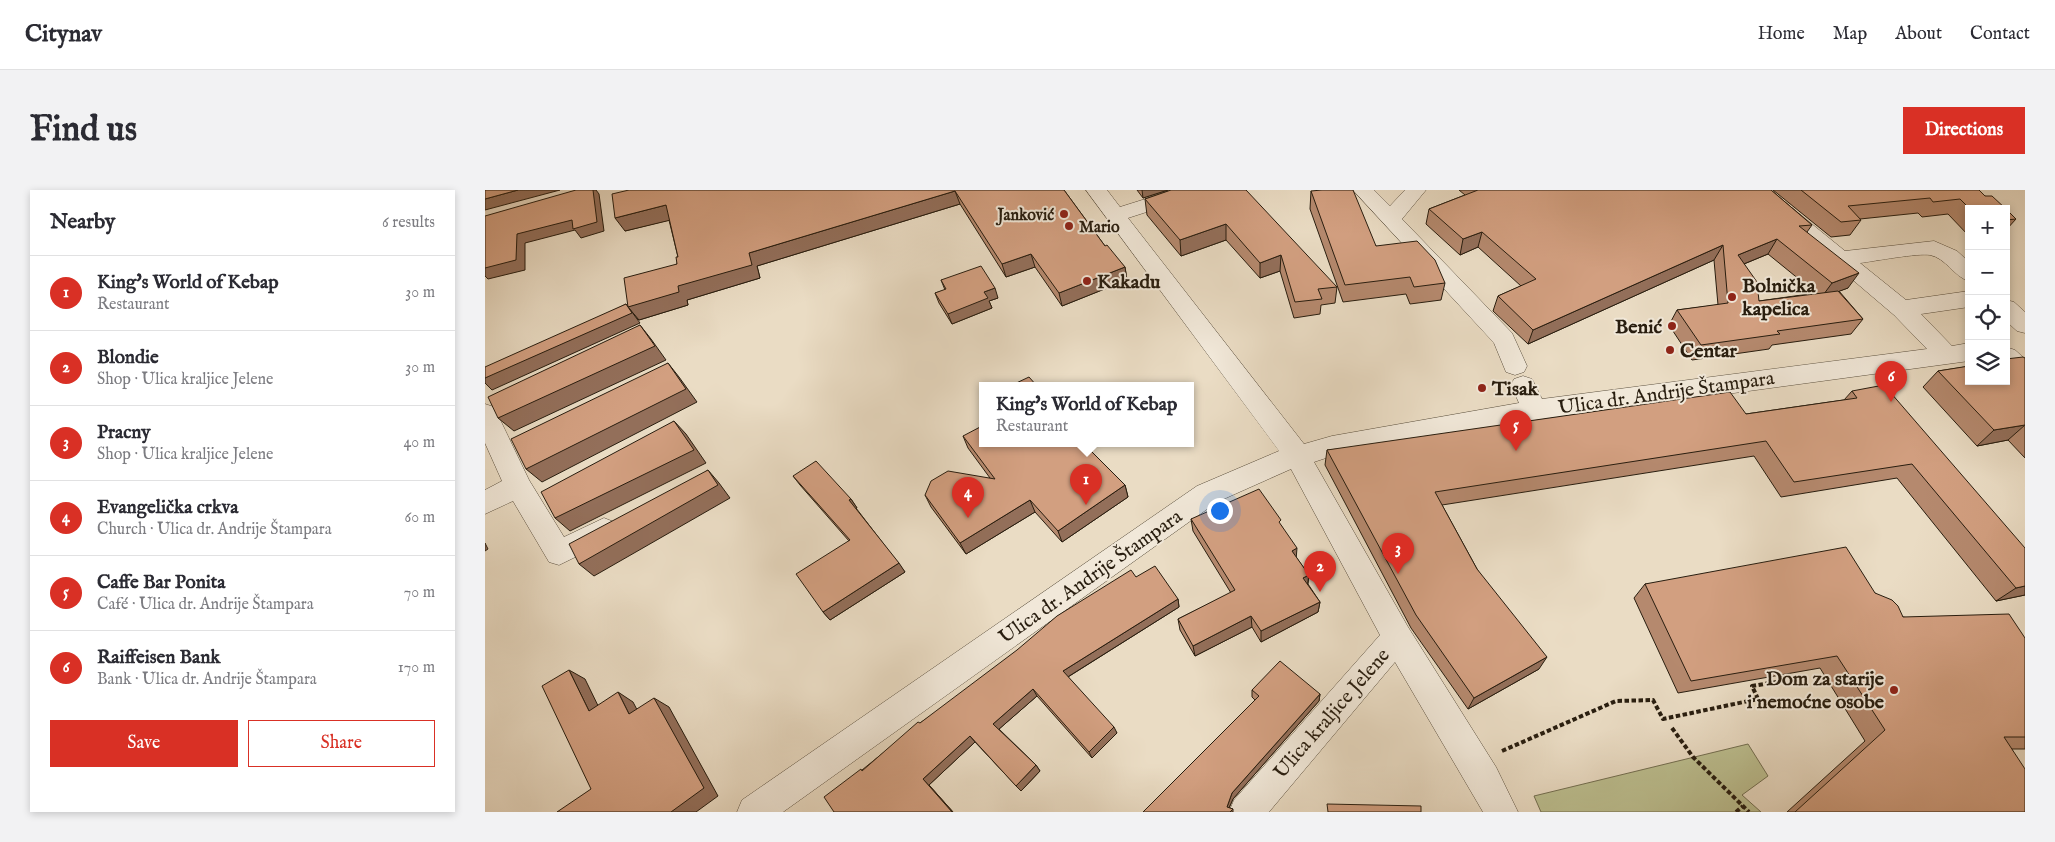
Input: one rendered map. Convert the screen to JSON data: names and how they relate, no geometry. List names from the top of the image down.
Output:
{
  "streets": {
    "street": ["Ulica dr. Andrije Štampara", "Ulica kraljice Jelene"]
  },
  "crossings": [
    ["Ulica dr. Andrije Štampara", "Ulica kraljice Jelene"]
  ],
  "places": [
    "Janković",
    "Mario",
    "Kakadu",
    "Bolnička kapelica",
    "Benić",
    "Centar",
    "Tisak",
    "Dom za starije i nemoćne osobe"
  ],
  "page": {
    "header": "Citynav",
    "nav": [
      "Home",
      "Map",
      "About",
      "Contact"
    ],
    "buttons": [
      "Directions",
      ["Save", "Share"]
    ],
    "title": "Find us",
    "heading": ["Nearby", "6 results"],
    "map_buttons": ["+", "−"],
    "list": [
      {
        "mark": "1",
        "name": "King's World of Kebap",
        "note": "Restaurant",
        "value": "30 m"
      },
      {
        "mark": "2",
        "name": "Blondie",
        "note": "Shop · Ulica kraljice Jelene",
        "value": "30 m"
      },
      {
        "mark": "3",
        "name": "Pracny",
        "note": "Shop · Ulica kraljice Jelene",
        "value": "40 m"
      },
      {
        "mark": "4",
        "name": "Evangelička crkva",
        "note": "Church · Ulica dr. Andrije Štampara",
        "value": "60 m"
      },
      {
        "mark": "5",
        "name": "Caffe Bar Ponita",
        "note": "Café · Ulica dr. Andrije Štampara",
        "value": "70 m"
      },
      {
        "mark": "6",
        "name": "Raiffeisen Bank",
        "note": "Bank · Ulica dr. Andrije Štampara",
        "value": "170 m"
      }
    ],
    "pins": [
      "6",
      "5",
      "1",
      "4",
      "3",
      "2"
    ],
    "popup": ["King's World of Kebap", "Restaurant"]
  }
}
